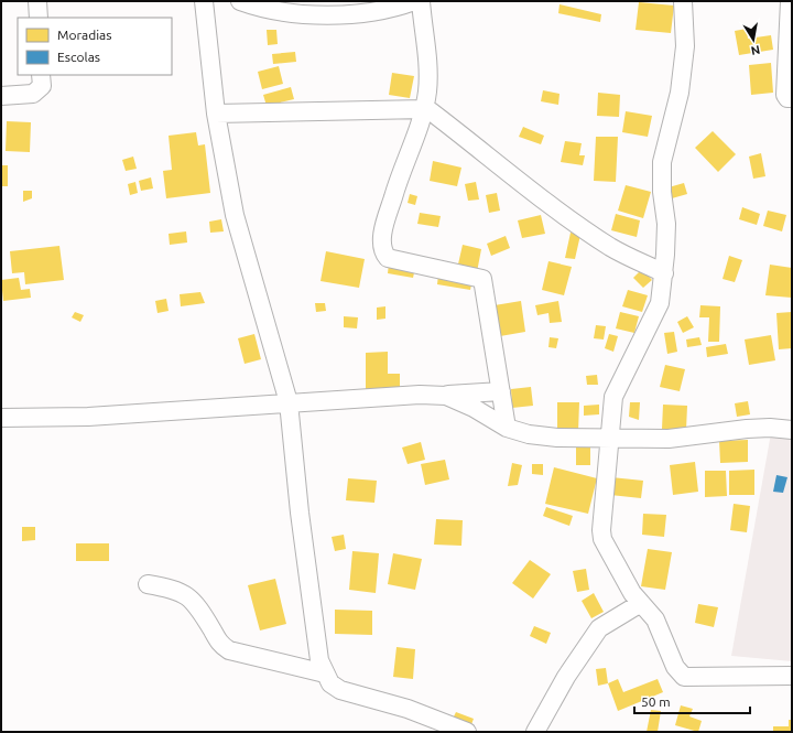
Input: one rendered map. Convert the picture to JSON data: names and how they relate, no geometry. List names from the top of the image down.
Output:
{
  "legend": ["Moradias", "Escolas"],
  "scale_bar": "50 m",
  "north": "bottom"
}
